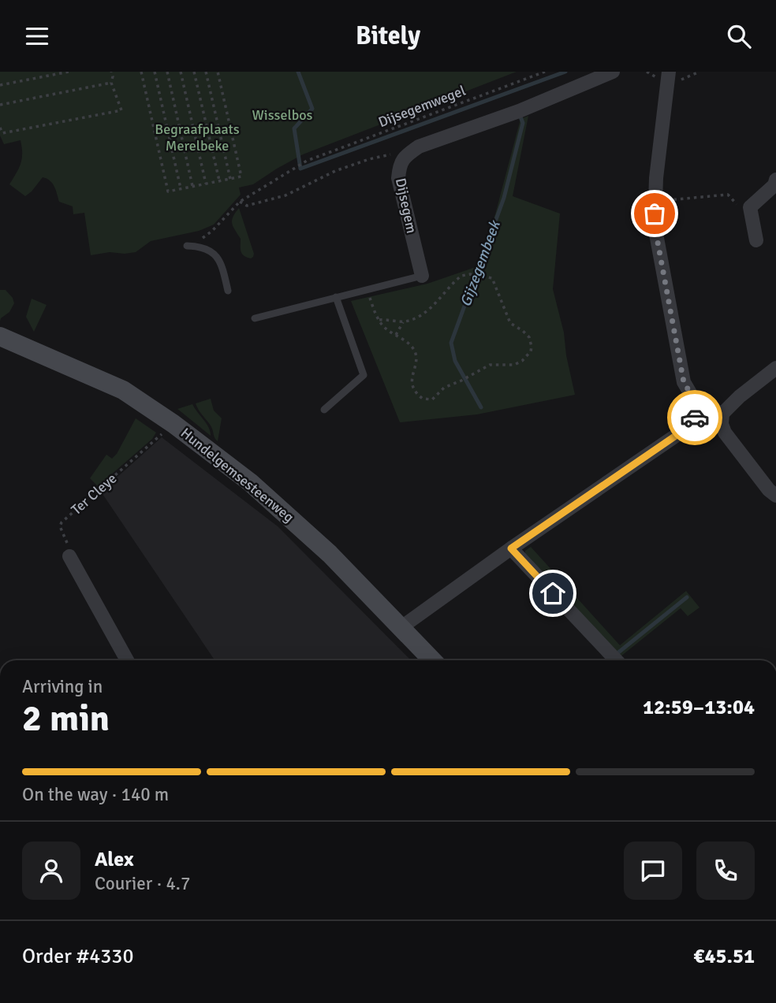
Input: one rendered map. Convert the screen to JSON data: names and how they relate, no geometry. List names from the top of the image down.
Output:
{
  "streets": {
    "main road": ["Hundelgemsesteenweg"],
    "street": ["Dijsegem"],
    "path": ["Dijsegemwegel", "Ter Cleye"]
  },
  "crossings": [
    ["Hundelgemsesteenweg", "Ter Cleye"]
  ],
  "water": ["Gijzegembeek"],
  "parks": ["Wisselbos", "Begraafplaats Merelbeke"],
  "page": {
    "header": "Bitely",
    "heading": ["2 min", "Arriving in", "12:59–13:04"],
    "panel": [
      "Alex",
      "Courier · 4.7",
      "Order #4330",
      "€45.51"
    ],
    "bar": "On the way · 140 m"
  }
}
